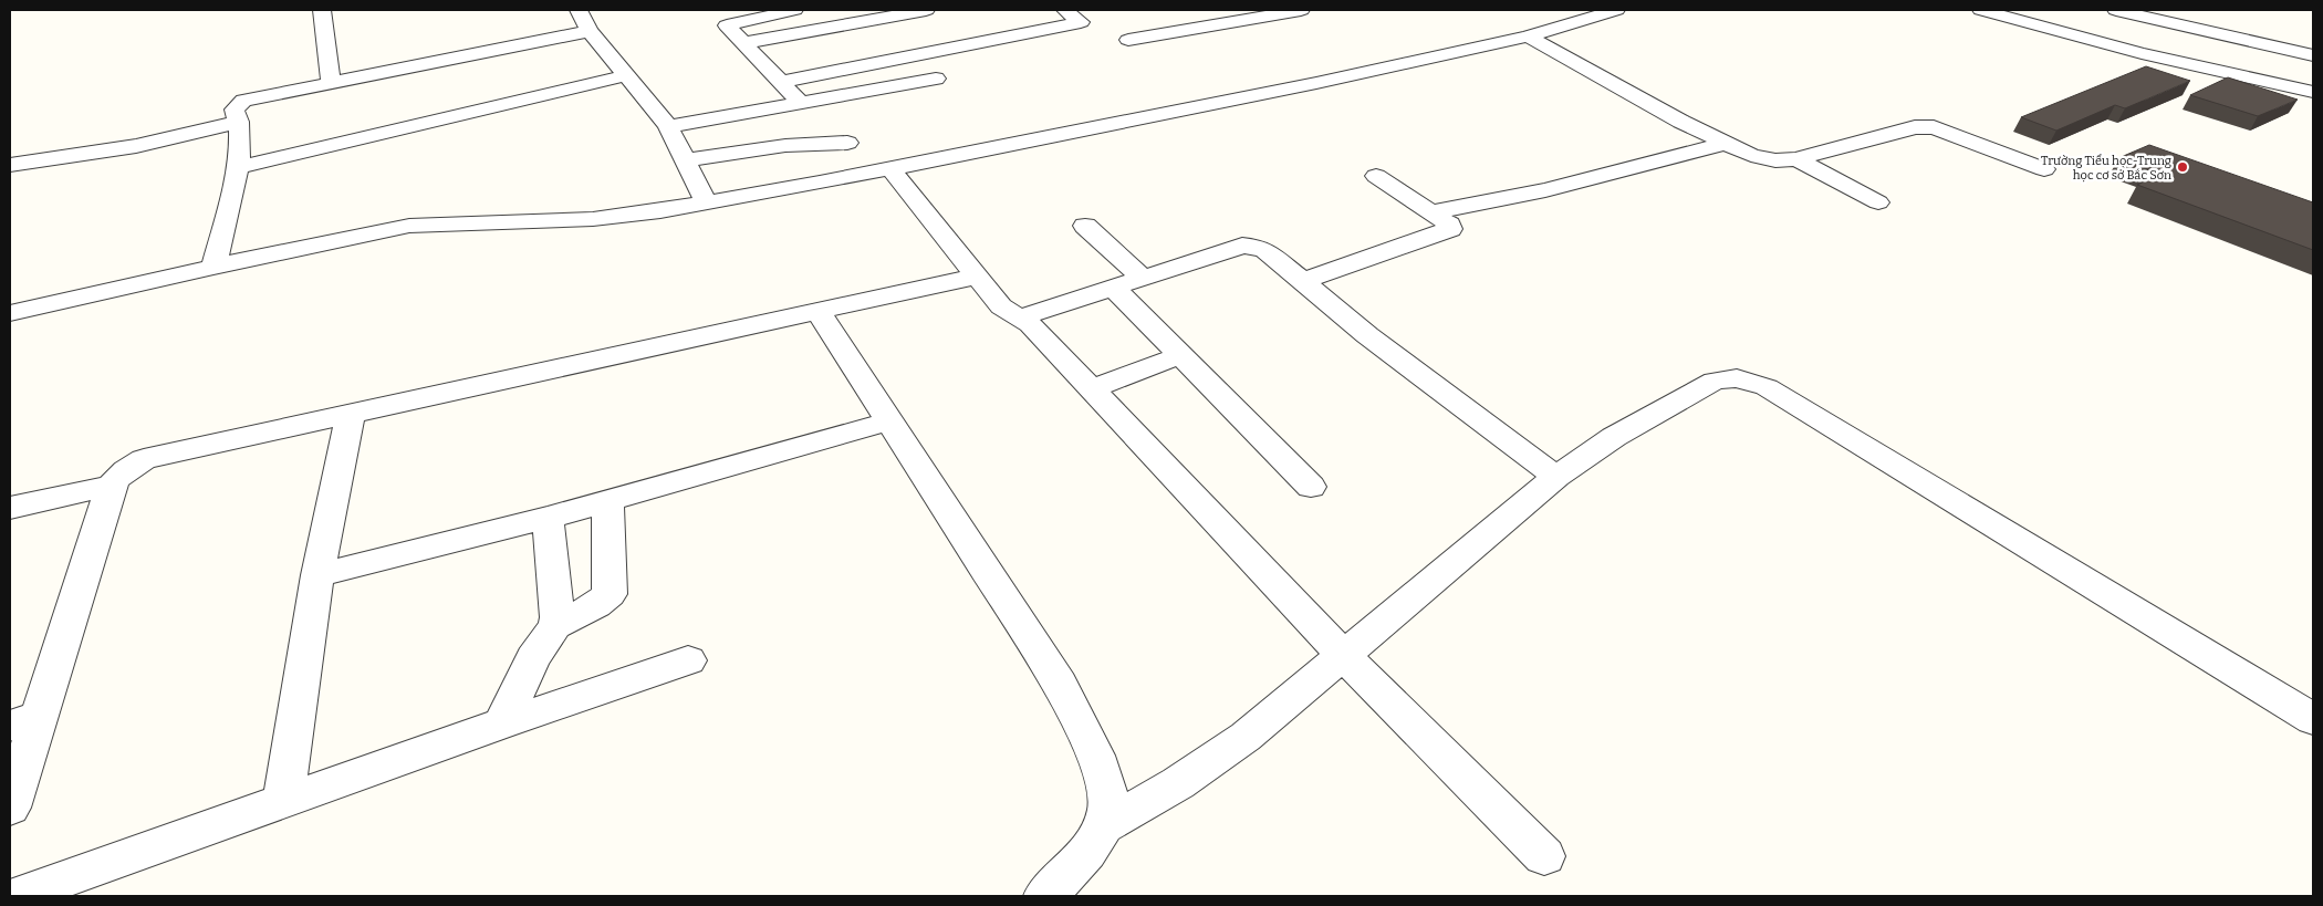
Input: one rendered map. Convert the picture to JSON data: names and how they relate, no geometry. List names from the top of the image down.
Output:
{
  "places": ["Trường Tiểu học-Trung học cơ sở Bắc Sơn"]
}
